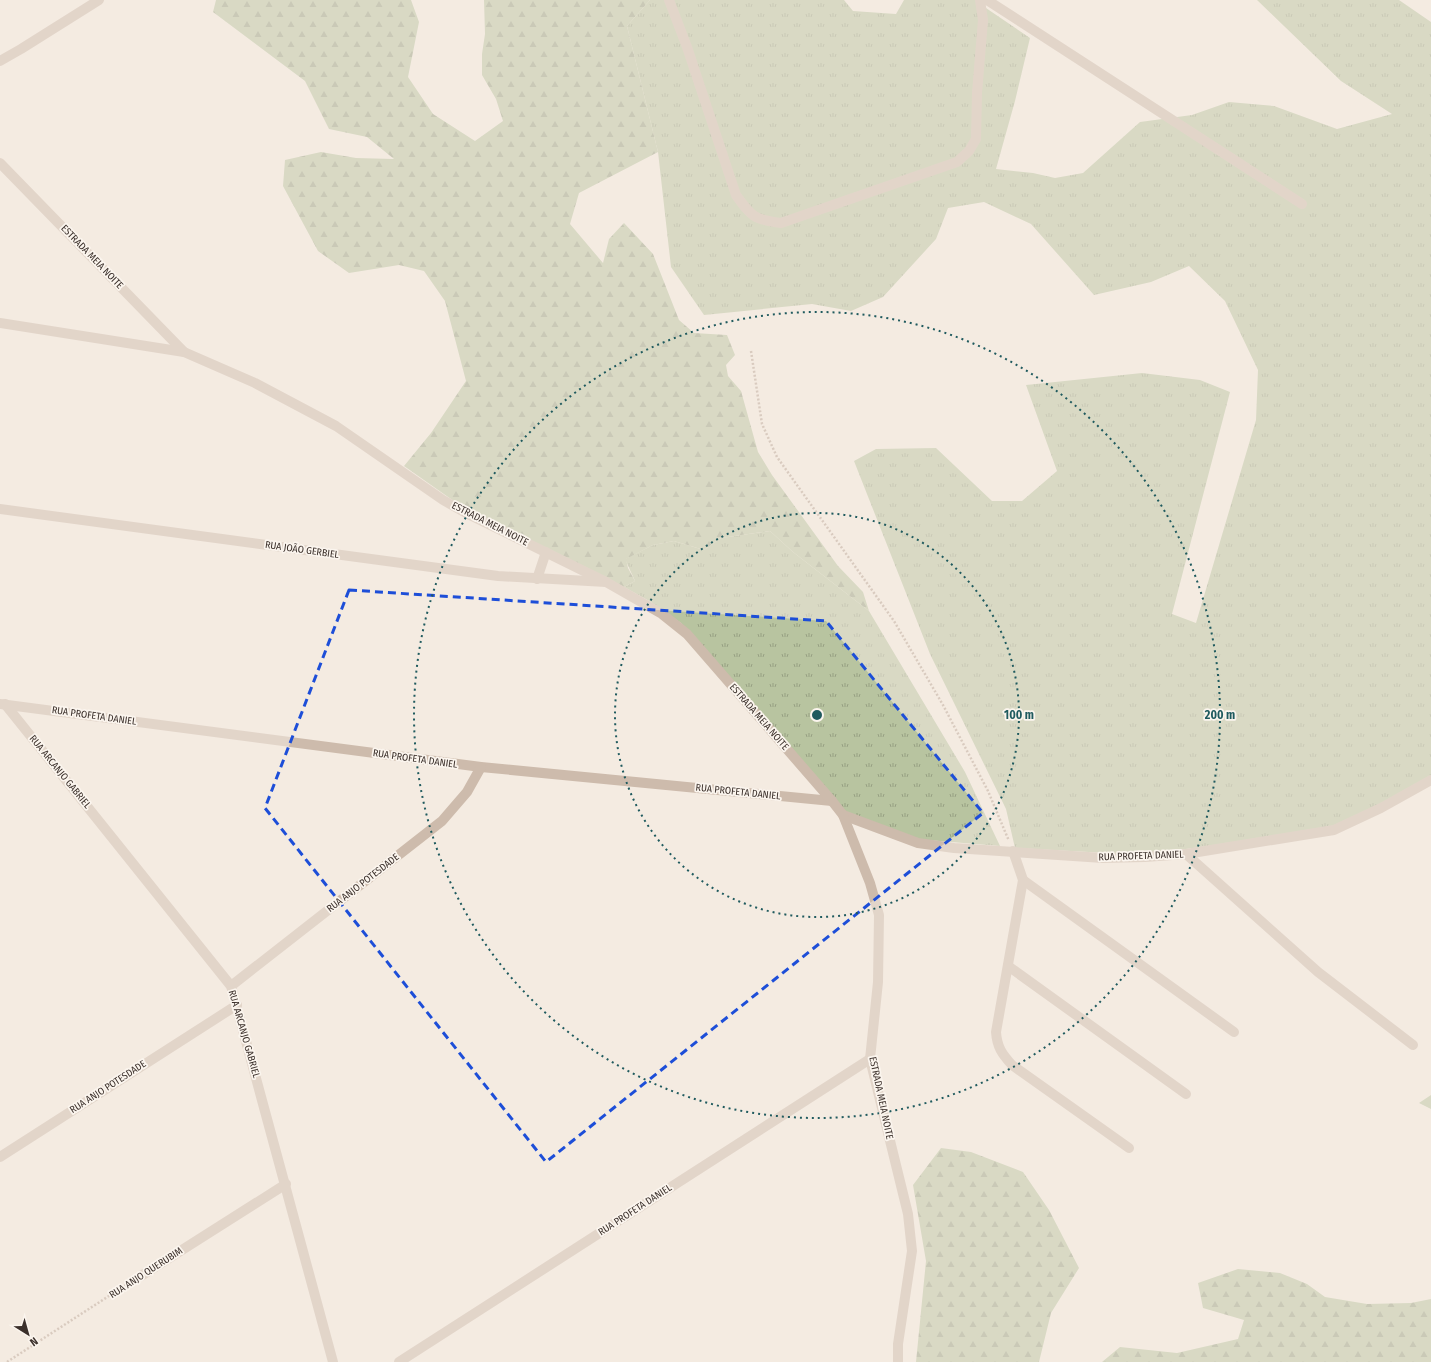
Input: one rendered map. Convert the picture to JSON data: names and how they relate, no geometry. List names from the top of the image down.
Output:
{
  "streets": {
    "street": [
      "ESTRADA MEIA NOITE",
      "RUA JOÃO GERBIEL",
      "RUA PROFETA DANIEL",
      "RUA ARCANJO GABRIEL",
      "RUA ANJO POTESDADE",
      "RUA ANJO QUERUBIM"
    ]
  },
  "crossings": [
    ["ESTRADA MEIA NOITE", "RUA JOÃO GERBIEL"],
    ["ESTRADA MEIA NOITE", "RUA PROFETA DANIEL"],
    ["RUA PROFETA DANIEL", "RUA ARCANJO GABRIEL"],
    ["RUA PROFETA DANIEL", "RUA ANJO POTESDADE"],
    ["RUA ARCANJO GABRIEL", "RUA ANJO POTESDADE"],
    ["RUA ARCANJO GABRIEL", "RUA ANJO QUERUBIM"]
  ],
  "north": "bottom right",
  "rings": ["100 m", "200 m"]
}
